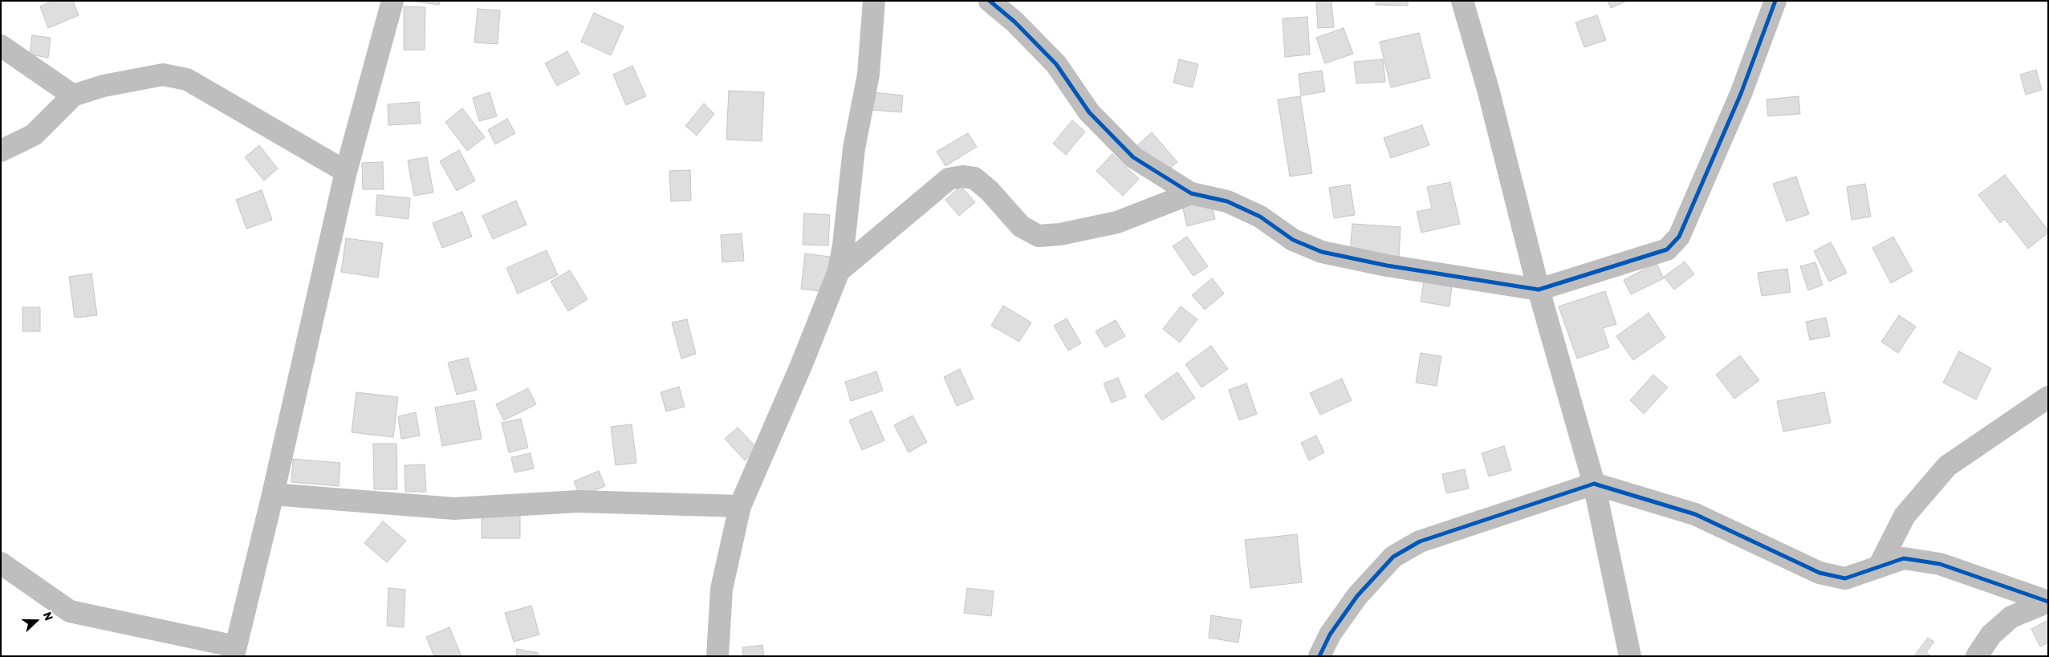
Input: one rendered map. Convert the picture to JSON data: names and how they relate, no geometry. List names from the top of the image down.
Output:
{
  "north": "right"
}
